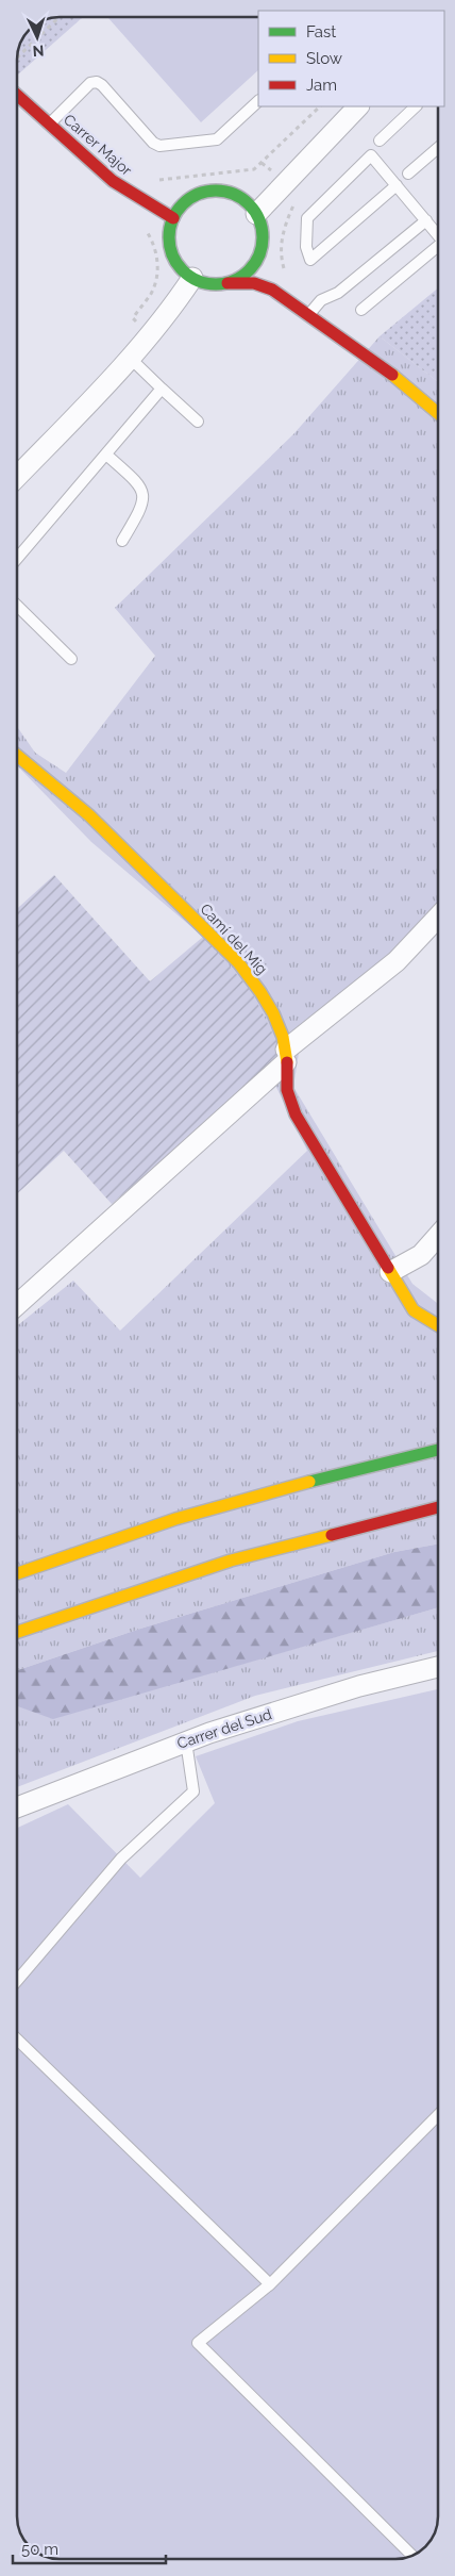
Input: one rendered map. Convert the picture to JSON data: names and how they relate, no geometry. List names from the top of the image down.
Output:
{
  "streets": {
    "main road": ["Carrer Major", "Camí del Mig"],
    "street": ["Carrer del Sud"]
  },
  "legend": ["Fast", "Slow", "Jam"],
  "scale_bar": "50 m",
  "north": "bottom"
}
